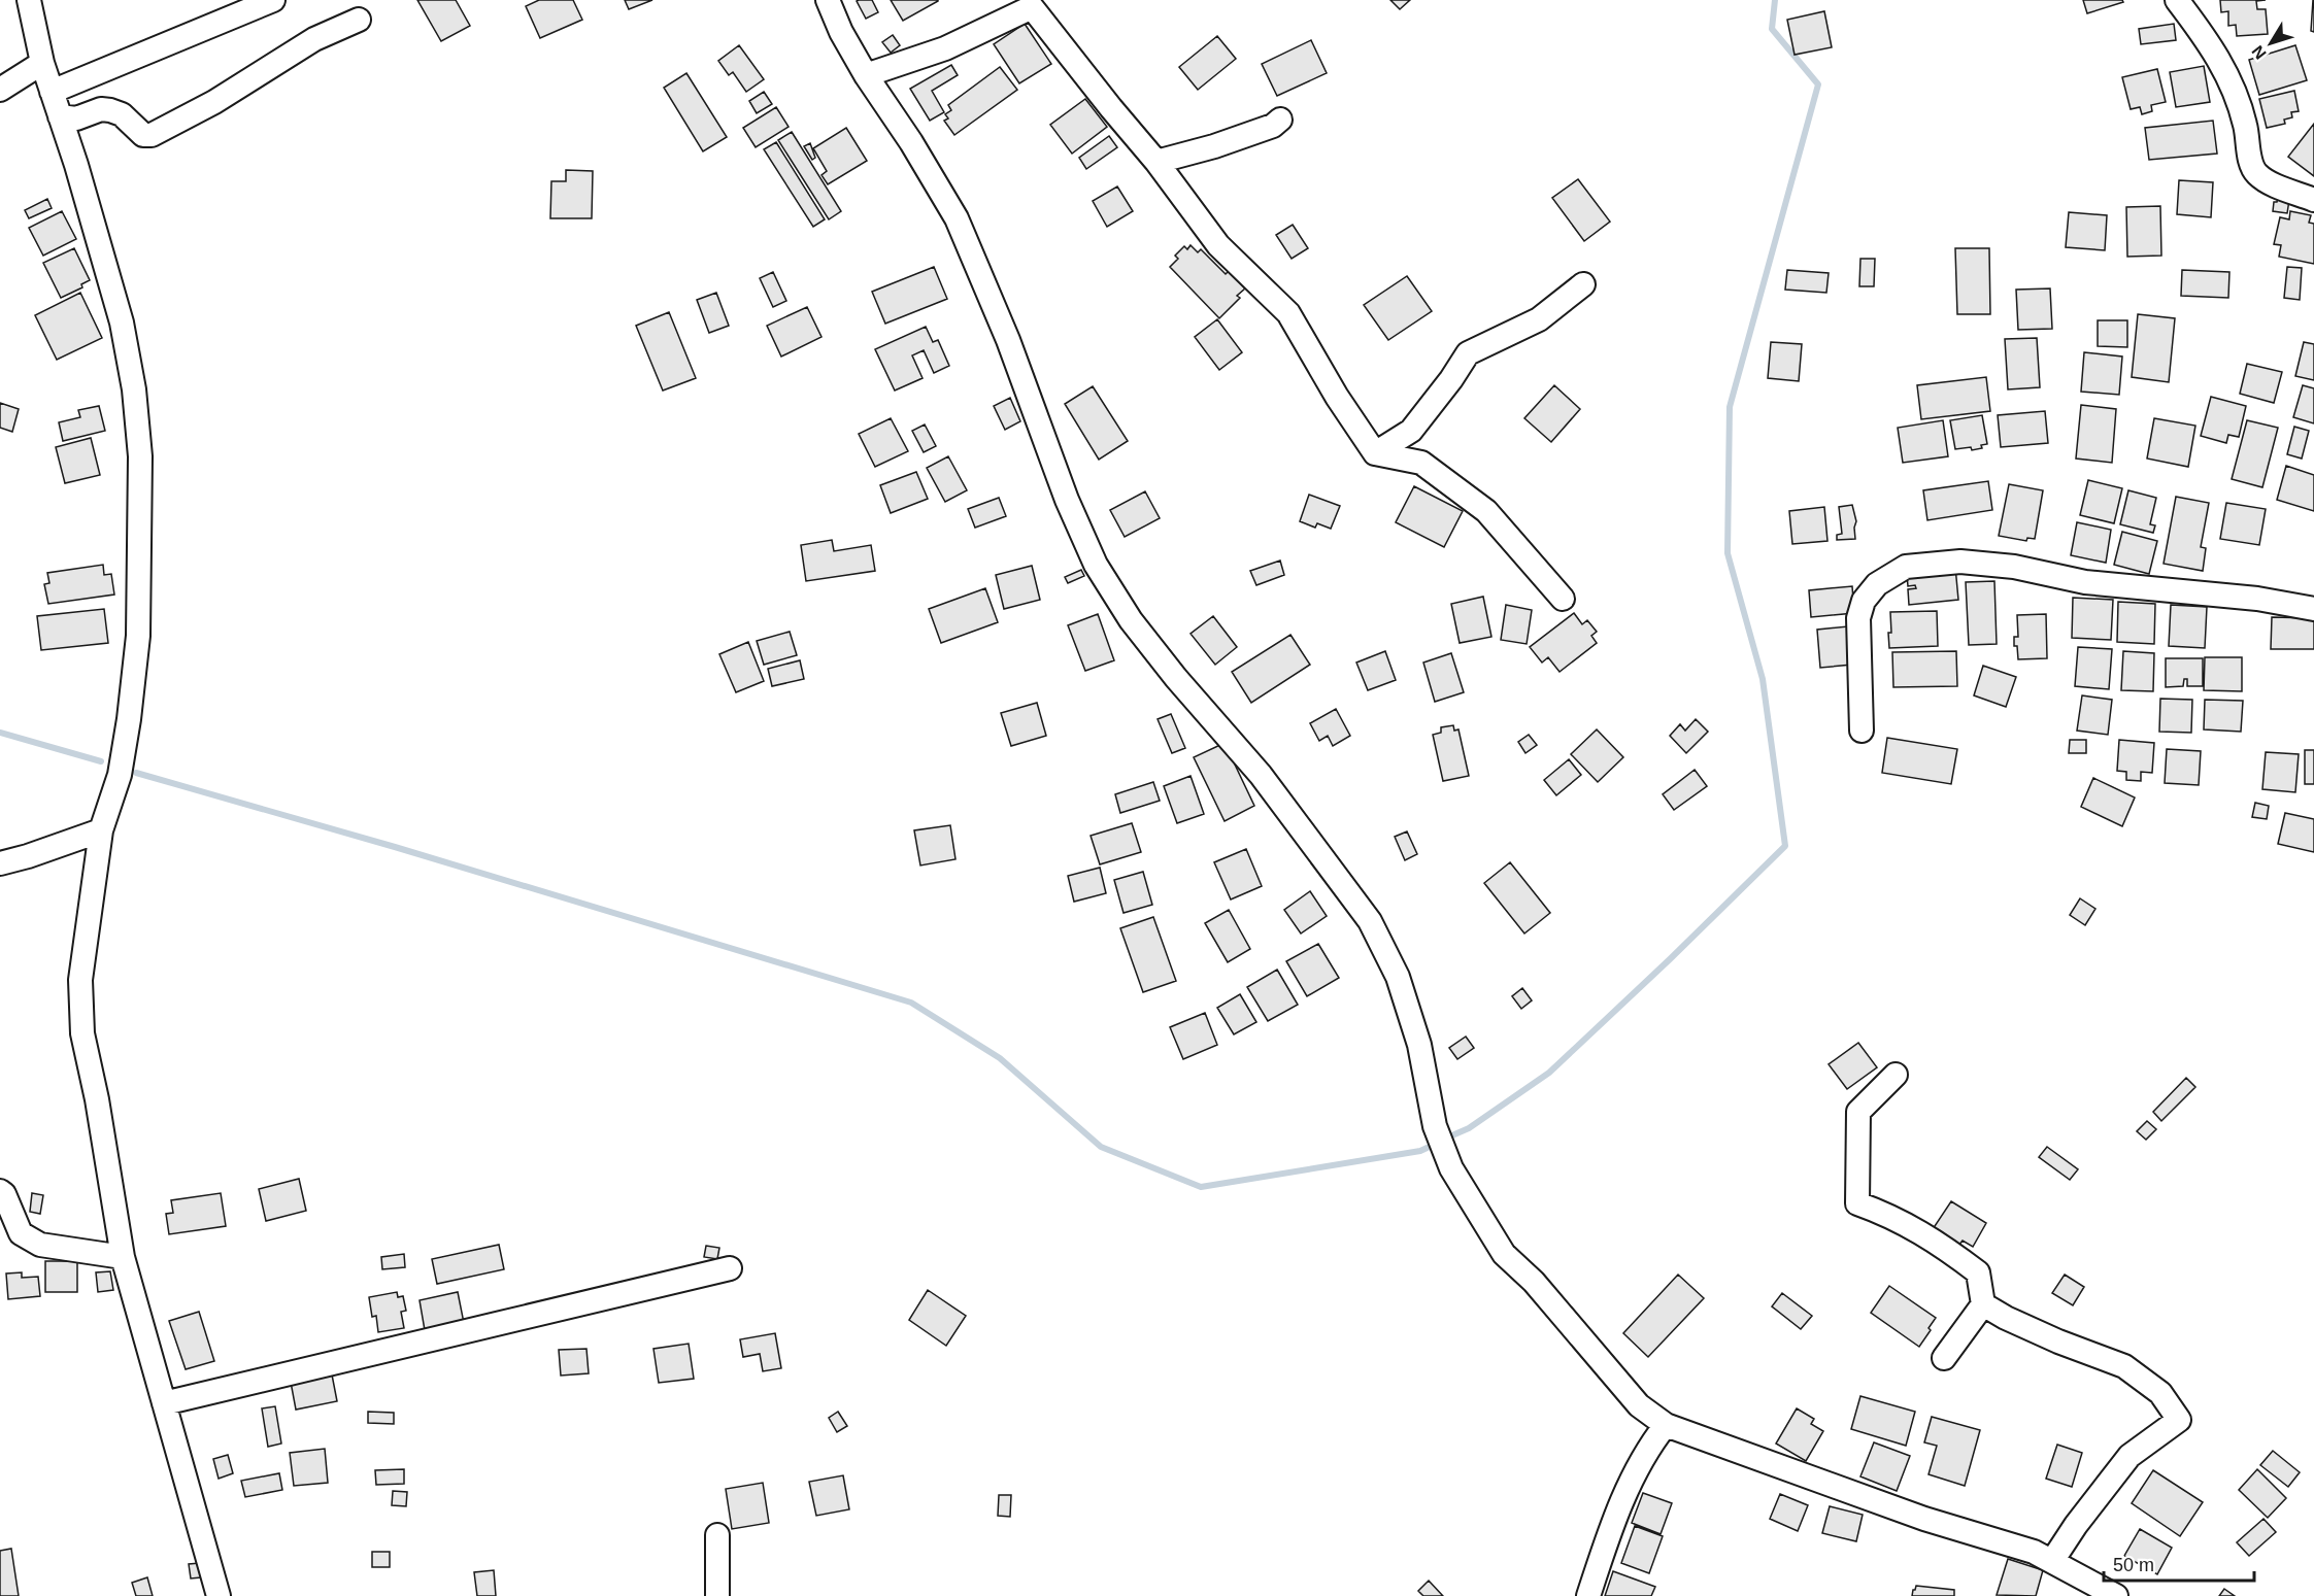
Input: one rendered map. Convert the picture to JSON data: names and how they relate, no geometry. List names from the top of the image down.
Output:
{
  "scale_bar": "50 m",
  "north": "bottom left"
}
